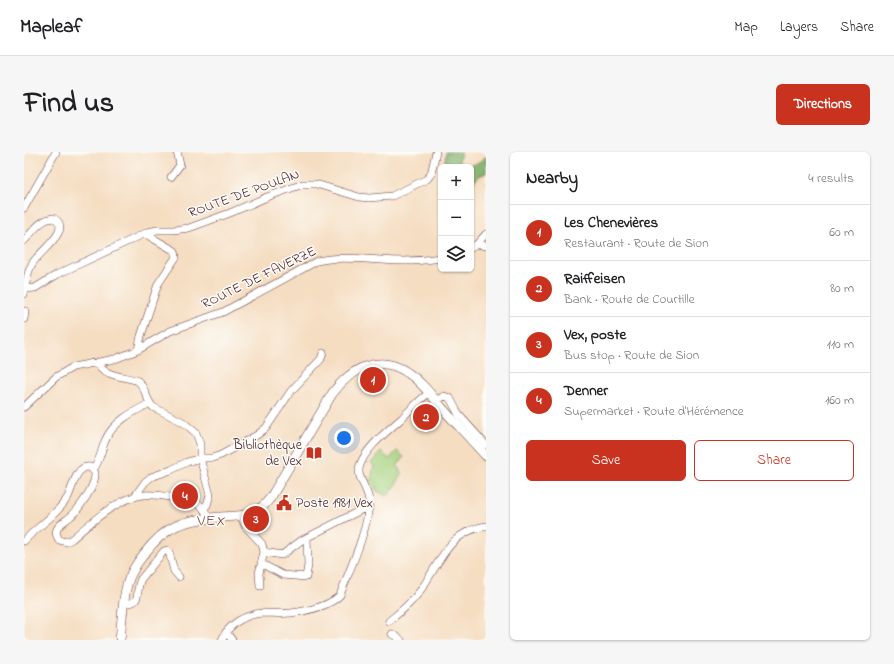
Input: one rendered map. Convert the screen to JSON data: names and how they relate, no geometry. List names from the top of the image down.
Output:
{
  "streets": {
    "street": ["ROUTE DE POULAN", "ROUTE DE FAVERZE"]
  },
  "districts": ["VEX"],
  "places": {
    "library": ["Bibliothèque de Vex"],
    "public building": ["Poste 1981 Vex"]
  },
  "page": {
    "header": "Mapleaf",
    "nav": ["Map", "Layers", "Share"],
    "title": "Find us",
    "buttons": [
      "Directions",
      ["Save", "Share"]
    ],
    "heading": ["Nearby", "4 results"],
    "map_buttons": ["+", "−"],
    "list": [
      {
        "mark": "1",
        "name": "Les Chenevières",
        "note": "Restaurant · Route de Sion",
        "value": "60 m"
      },
      {
        "mark": "2",
        "name": "Raiffeisen",
        "note": "Bank · Route de Courtille",
        "value": "80 m"
      },
      {
        "mark": "3",
        "name": "Vex, poste",
        "note": "Bus stop · Route de Sion",
        "value": "110 m"
      },
      {
        "mark": "4",
        "name": "Denner",
        "note": "Supermarket · Route d'Hérémence",
        "value": "160 m"
      }
    ],
    "pins": [
      "1",
      "2",
      "4",
      "3"
    ]
  }
}
